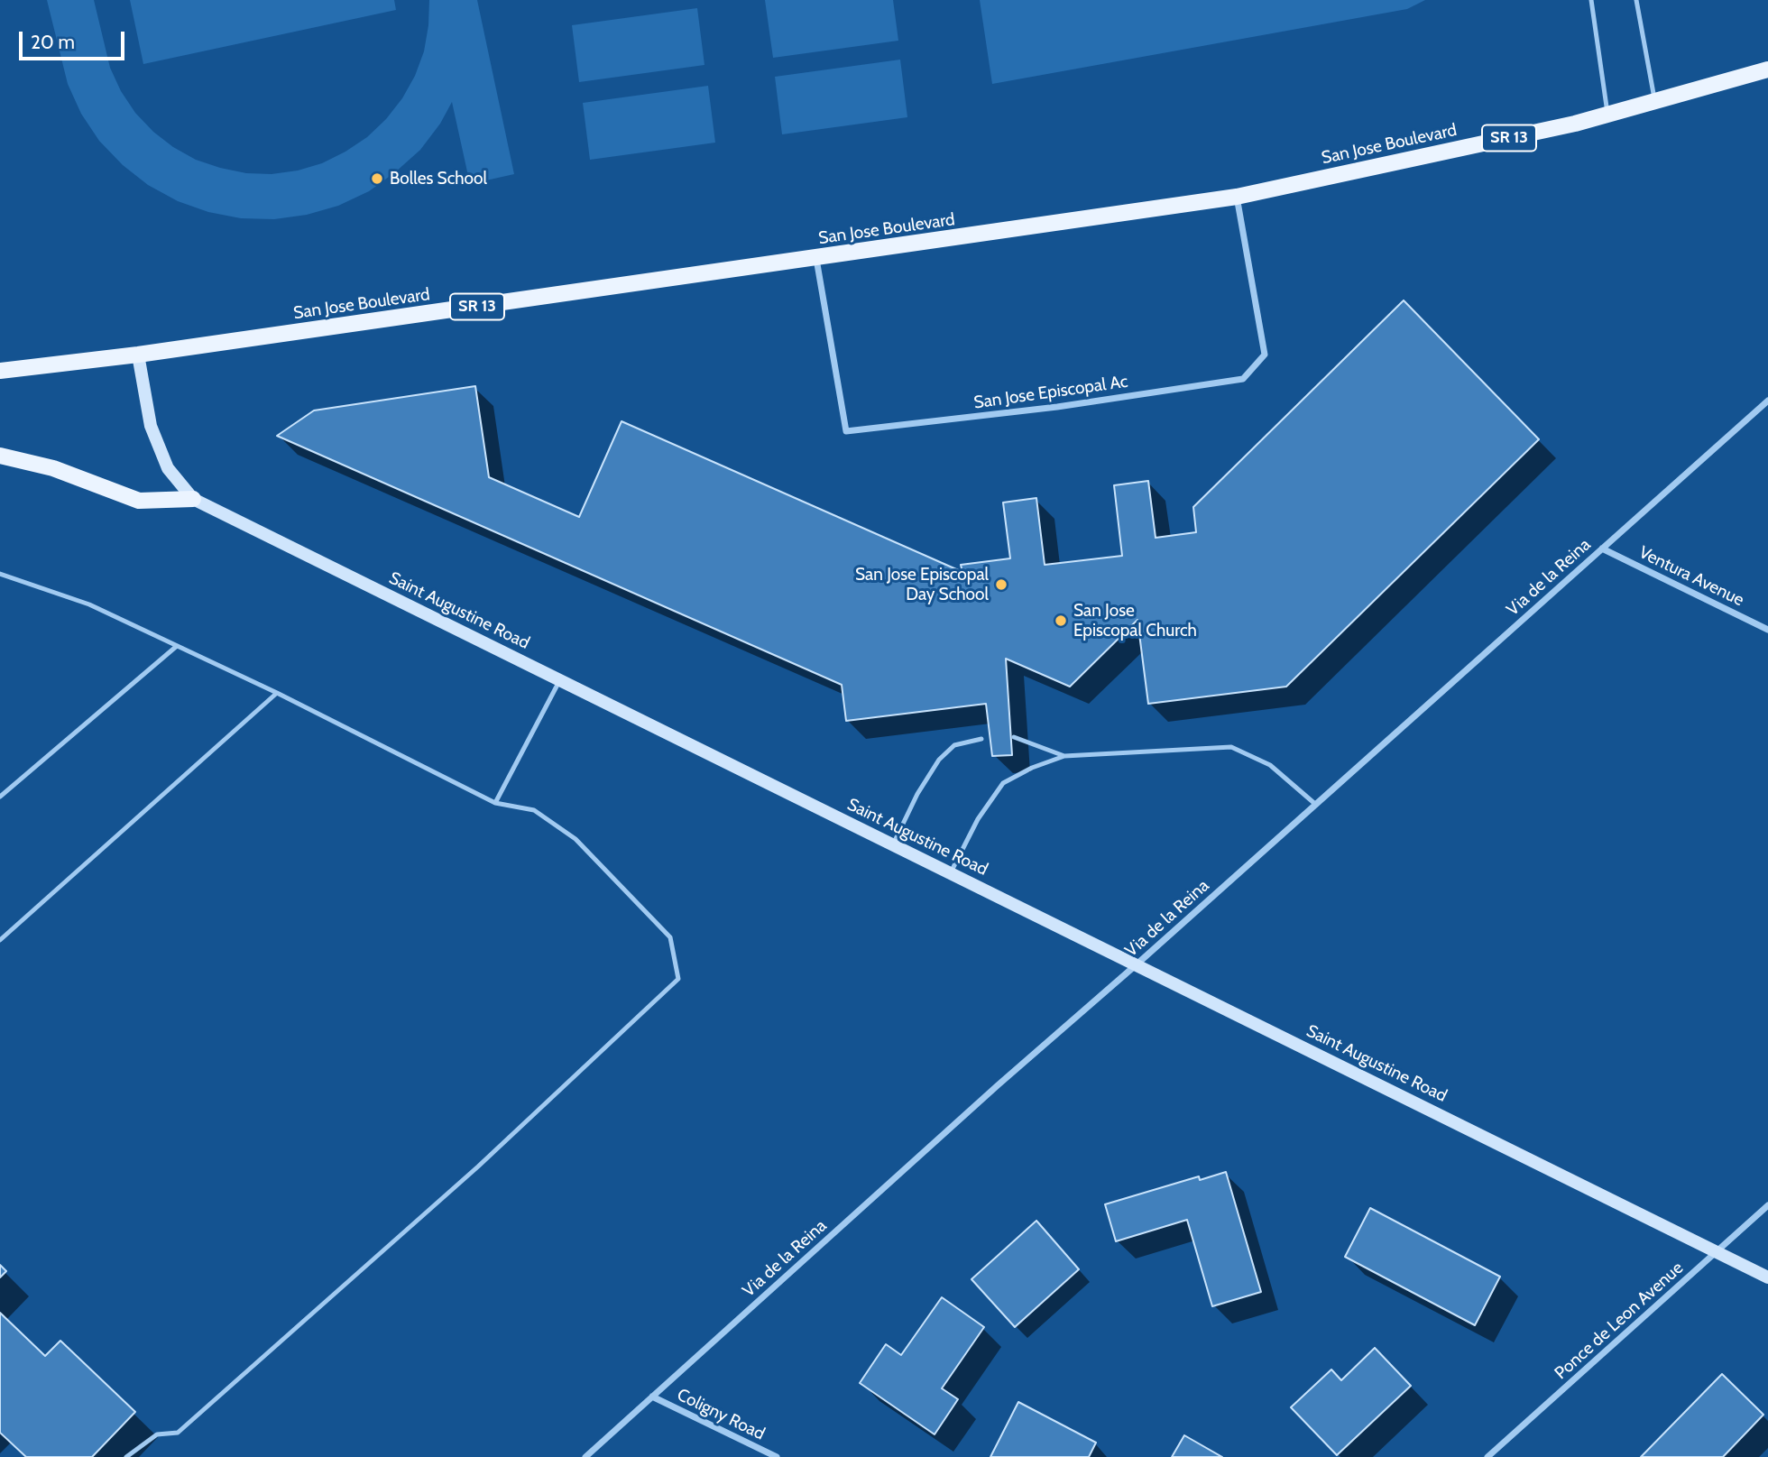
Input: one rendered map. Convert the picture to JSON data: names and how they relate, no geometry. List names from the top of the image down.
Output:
{
  "streets": {
    "main road": ["SR 13", "San Jose Boulevard", "Saint Augustine Road"],
    "street": [
      "San Jose Episcopal Ac",
      "Ventura Avenue",
      "Via de la Reina",
      "Ponce de Leon Avenue",
      "Coligny Road"
    ]
  },
  "crossings": [
    ["San Jose Boulevard", "San Jose Episcopal Ac"],
    ["San Jose Boulevard", "Saint Augustine Road"],
    ["Ventura Avenue", "Via de la Reina"],
    ["Via de la Reina", "Saint Augustine Road"],
    ["Via de la Reina", "Coligny Road"],
    ["Saint Augustine Road", "Ponce de Leon Avenue"]
  ],
  "places": ["Bolles School", "San Jose Episcopal Day School", "San Jose Episcopal Church"],
  "scale_bar": "20 m"
}
